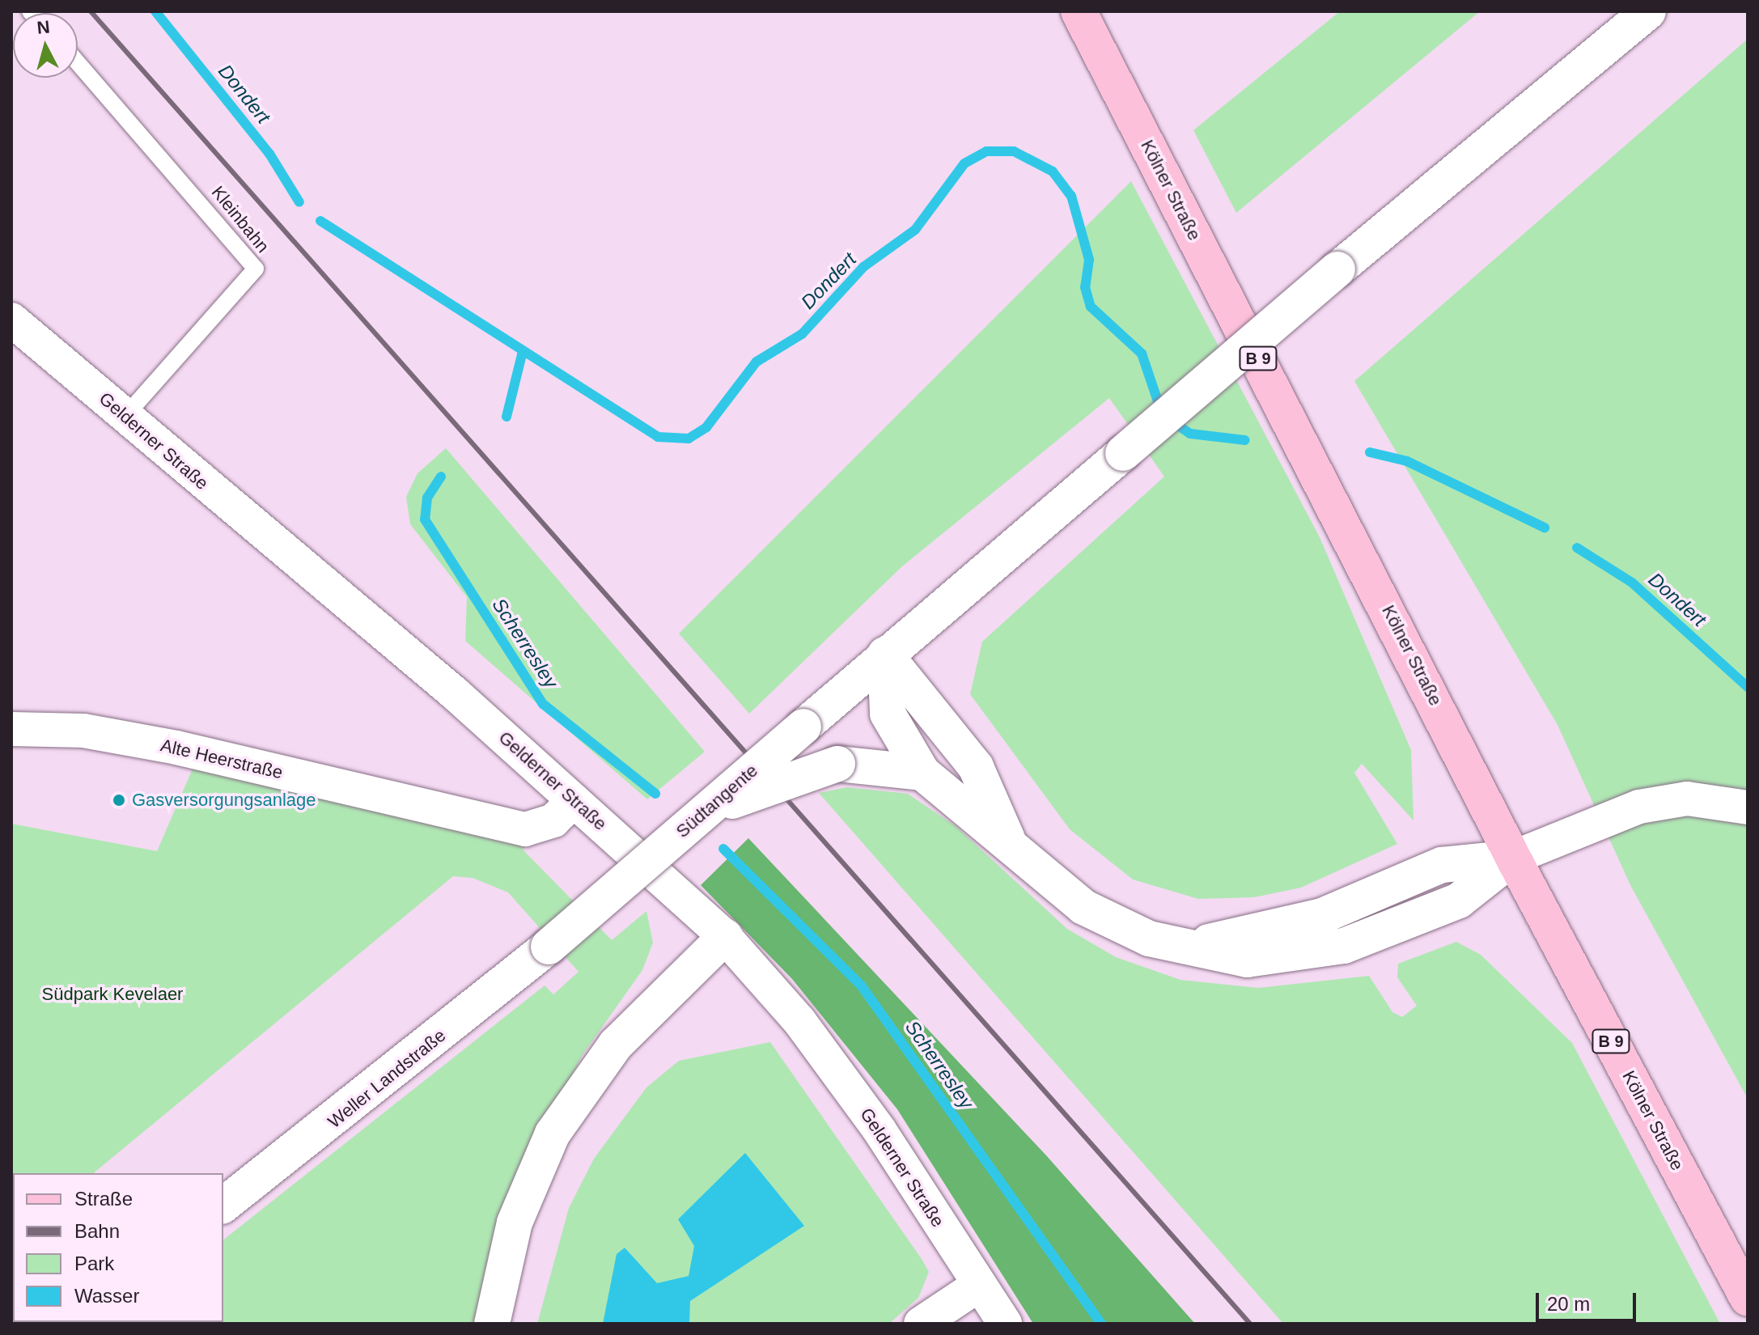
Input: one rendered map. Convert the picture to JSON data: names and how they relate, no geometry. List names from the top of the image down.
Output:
{
  "streets": {
    "main road": [
      "Kölner Straße",
      "B 9",
      "Südtangente",
      "Weller Landstraße"
    ],
    "street": ["Gelderner Straße", "Alte Heerstraße"],
    "lane": ["Kleinbahn"]
  },
  "crossings": [
    ["Kleinbahn", "Gelderner Straße"],
    ["Gelderner Straße", "Alte Heerstraße"],
    ["Südtangente", "Weller Landstraße"]
  ],
  "water": ["Dondert", "Scherresley"],
  "parks": ["Südpark Kevelaer"],
  "places": ["Gasversorgungsanlage"],
  "legend": [
    "Straße",
    "Bahn",
    "Park",
    "Wasser"
  ],
  "scale_bar": "20 m",
  "north": "top"
}
